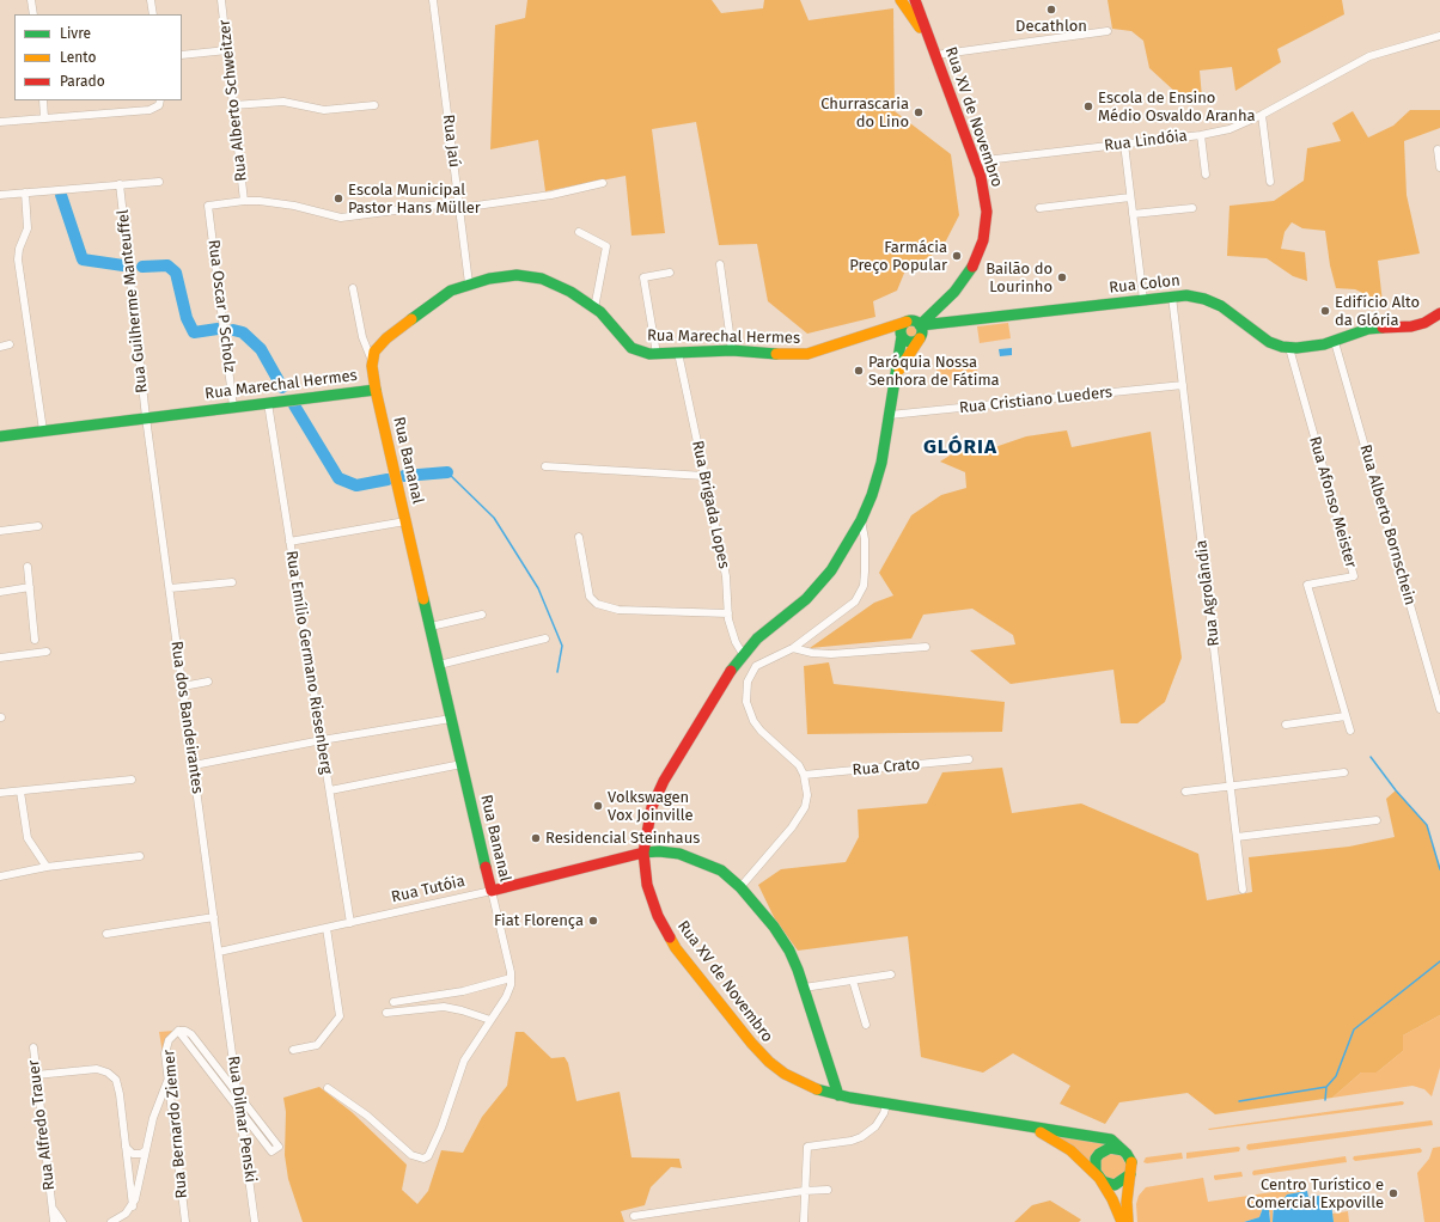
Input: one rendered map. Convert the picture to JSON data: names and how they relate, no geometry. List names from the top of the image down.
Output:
{
  "streets": {
    "main road": [
      "Rua XV de Novembro",
      "Rua Colon",
      "Rua Marechal Hermes",
      "Rua Bananal",
      "Rua Tutóia"
    ],
    "street": [
      "Rua Alberto Schweitzer",
      "Rua Jaú",
      "Rua Lindóia",
      "Rua Guilherme Manteuffel",
      "Rua Oscar P Scholz",
      "Rua Cristiano Lueders",
      "Rua Afonso Meister",
      "Rua Brigada Lopes",
      "Rua Alberto Bornschein",
      "Rua Agrolândia",
      "Rua Emílio Germano Riesenberg",
      "Rua dos Bandeirantes",
      "Rua Crato",
      "Rua Dilmar Penski",
      "Rua Bernardo Ziemer",
      "Rua Alfredo Trauer"
    ]
  },
  "crossings": [
    ["Rua Alberto Schweitzer", "Rua Oscar P Scholz"],
    ["Rua XV de Novembro", "Rua Lindóia"],
    ["Rua XV de Novembro", "Rua Colon"],
    ["Rua XV de Novembro", "Rua Marechal Hermes"],
    ["Rua XV de Novembro", "Rua Cristiano Lueders"],
    ["Rua XV de Novembro", "Rua Brigada Lopes"],
    ["Rua XV de Novembro", "Rua Tutóia"],
    ["Rua Jaú", "Rua Marechal Hermes"],
    ["Rua Colon", "Rua Marechal Hermes"],
    ["Rua Colon", "Rua Afonso Meister"],
    ["Rua Colon", "Rua Alberto Bornschein"],
    ["Rua Colon", "Rua Agrolândia"],
    ["Rua Guilherme Manteuffel", "Rua Marechal Hermes"],
    ["Rua Guilherme Manteuffel", "Rua dos Bandeirantes"],
    ["Rua Oscar P Scholz", "Rua Marechal Hermes"],
    ["Rua Marechal Hermes", "Rua Bananal"],
    ["Rua Marechal Hermes", "Rua Brigada Lopes"],
    ["Rua Marechal Hermes", "Rua Emílio Germano Riesenberg"],
    ["Rua Marechal Hermes", "Rua dos Bandeirantes"],
    ["Rua Cristiano Lueders", "Rua Agrolândia"],
    ["Rua Bananal", "Rua Tutóia"],
    ["Rua Emílio Germano Riesenberg", "Rua Tutóia"],
    ["Rua dos Bandeirantes", "Rua Tutóia"],
    ["Rua dos Bandeirantes", "Rua Dilmar Penski"]
  ],
  "districts": ["GLÓRIA"],
  "places": [
    "Decathlon",
    "Escola de Ensino Médio Osvaldo Aranha",
    "Churrascaria do Lino",
    "Escola Municipal Pastor Hans Müller",
    "Farmácia Preço Popular",
    "Bailão do Lourinho",
    "Edifício Alto da Glória",
    "Paróquia Nossa Senhora de Fátima",
    "Volkswagen Vox Joinville",
    "Residencial Steinhaus",
    "Fiat Florença",
    "Centro Turístico e Comercial Expoville"
  ],
  "legend": ["Livre", "Lento", "Parado"]
}
